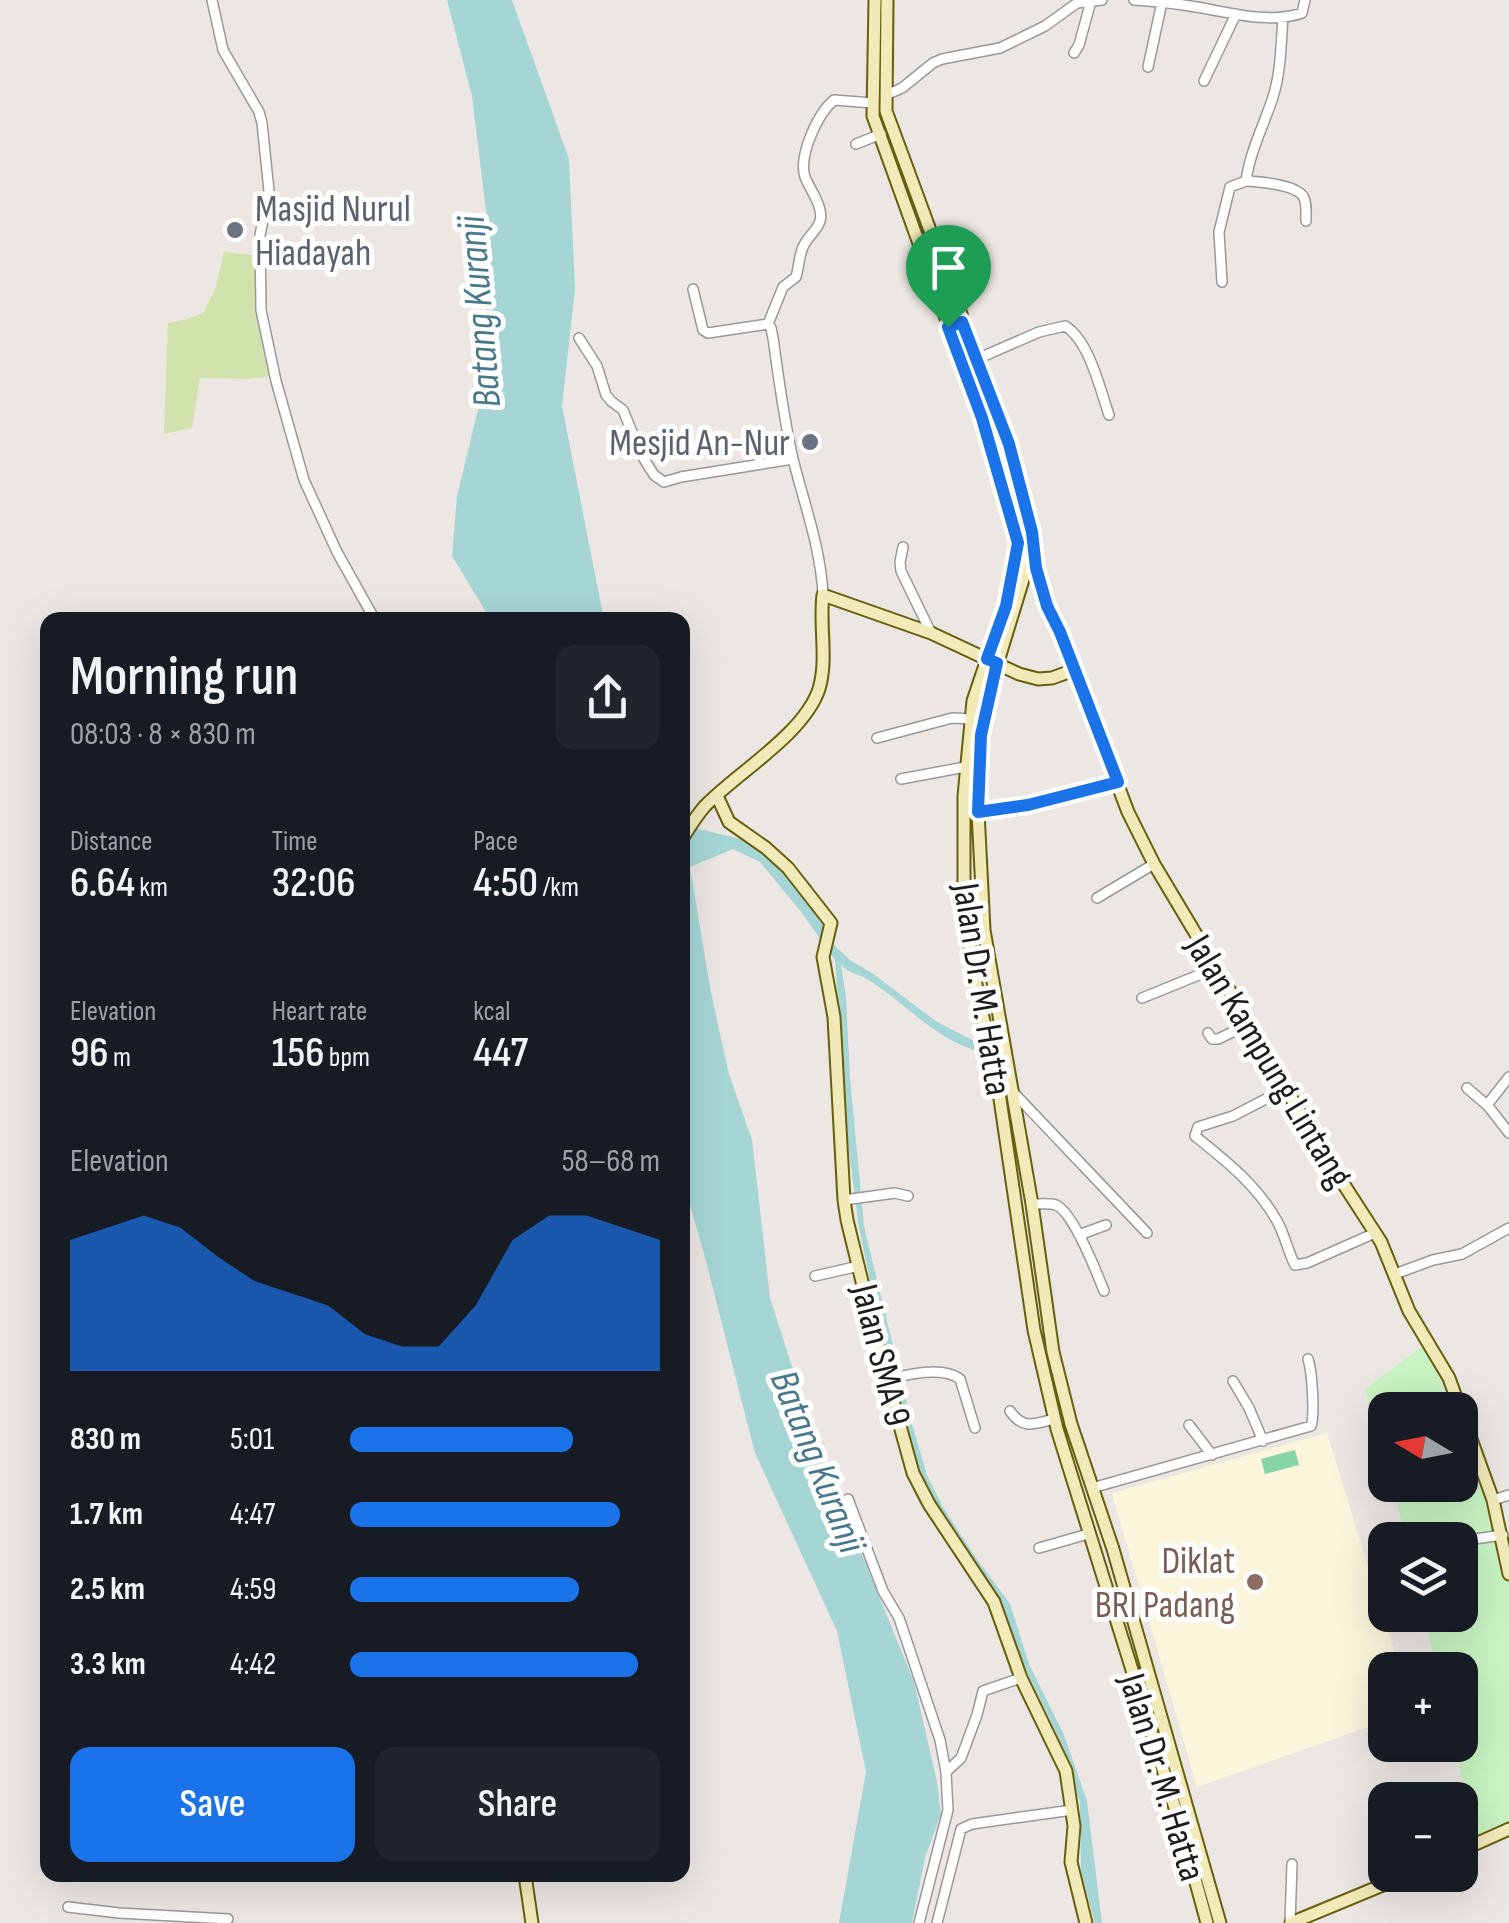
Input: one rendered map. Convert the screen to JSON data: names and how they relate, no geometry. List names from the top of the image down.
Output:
{
  "streets": {
    "main road": ["Jalan Dr. M. Hatta", "Jalan Kampung Lintang", "Jalan SMA 9"]
  },
  "crossings": [
    ["Jalan Dr. M. Hatta", "Jalan Kampung Lintang"]
  ],
  "water": ["Batang Kuranji"],
  "places": ["Masjid Nurul Hiadayah", "Mesjid An-Nur", "Diklat BRI Padang"],
  "north": "left",
  "page": {
    "heading": ["Morning run", "08:03 · 8 × 830 m"],
    "stats": [
      ["Distance", "6.64 km"],
      ["Time", "32:06"],
      ["Pace", "4:50 /km"],
      ["Elevation", "96 m"],
      ["Heart rate", "156 bpm"],
      ["kcal", "447"]
    ],
    "chart": ["Elevation", "58–68 m"],
    "map_buttons": ["+", "−"],
    "list": [
      {
        "name": "830 m",
        "note": "5:01"
      },
      {
        "name": "1.7 km",
        "note": "4:47"
      },
      {
        "name": "2.5 km",
        "note": "4:59"
      },
      {
        "name": "3.3 km",
        "note": "4:42"
      }
    ],
    "buttons": ["Save", "Share"]
  }
}
